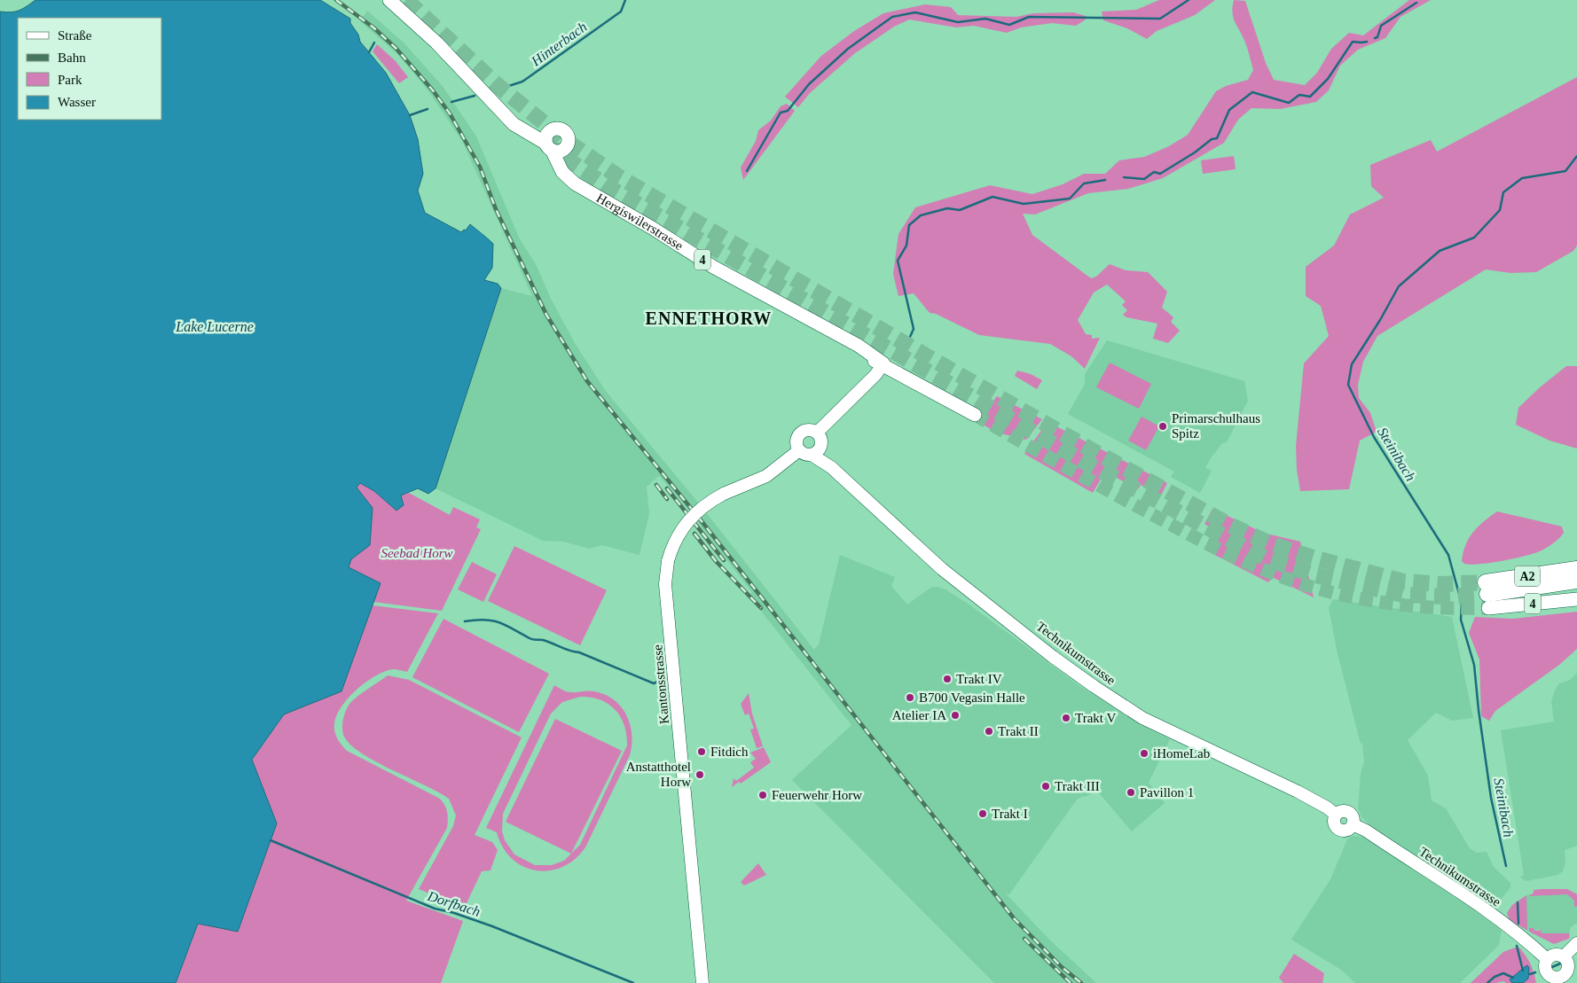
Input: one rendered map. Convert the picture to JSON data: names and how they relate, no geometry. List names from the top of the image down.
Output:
{
  "streets": {
    "highway": ["A2"],
    "main road": ["Hergiswilerstrasse", "4"],
    "street": ["Technikumstrasse", "Kantonsstrasse"]
  },
  "crossings": [
    ["4", "A2"],
    ["Technikumstrasse", "Kantonsstrasse"]
  ],
  "districts": ["ENNETHORW"],
  "water": [
    "Hinterbach",
    "Lake Lucerne",
    "Steinibach",
    "Dorfbach"
  ],
  "parks": ["Seebad Horw"],
  "places": [
    "Primarschulhaus Spitz",
    "Trakt IV",
    "B700 Vegasin Halle",
    "Atelier IA",
    "Trakt V",
    "Trakt II",
    "Fitdich",
    "iHomeLab",
    "Anstatthotel Horw",
    "Trakt III",
    "Pavillon 1",
    "Feuerwehr Horw",
    "Trakt I"
  ],
  "legend": [
    "Straße",
    "Bahn",
    "Park",
    "Wasser"
  ]
}
